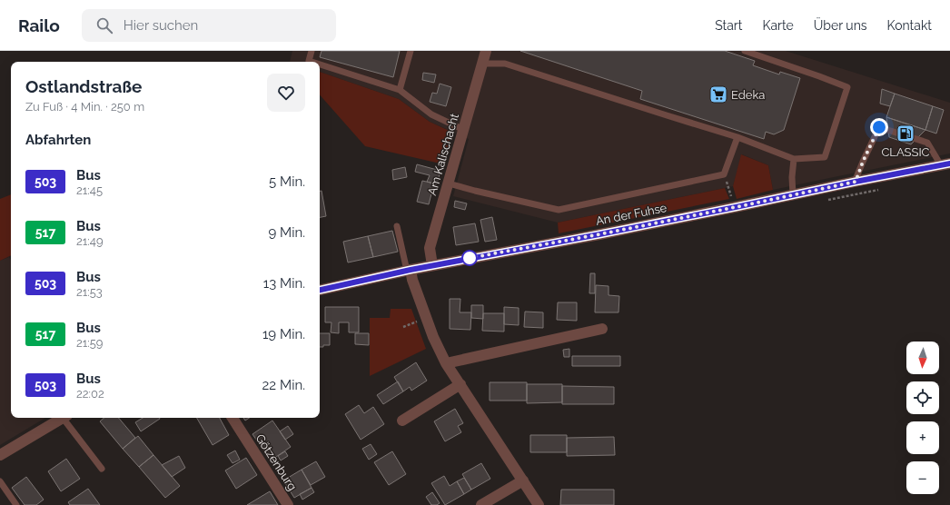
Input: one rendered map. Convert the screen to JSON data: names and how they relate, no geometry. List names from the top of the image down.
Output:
{
  "streets": {
    "street": ["Am Kalischacht", "An der Fuhse", "Götzenburg"]
  },
  "crossings": [
    ["Am Kalischacht", "An der Fuhse"]
  ],
  "places": {
    "supermarket": ["Edeka"],
    "fuel station": ["CLASSIC"]
  },
  "lines": ["bus line 503"],
  "north": "bottom",
  "page": {
    "header": "Railo",
    "search": "Hier suchen",
    "nav": [
      "Start",
      "Karte",
      "Über uns",
      "Kontakt"
    ],
    "heading": [
      ["Ostlandstraße", "Zu Fuß · 4 Min. · 250 m"],
      "Abfahrten"
    ],
    "list": [
      {
        "mark": "503",
        "name": "Bus",
        "note": "21:45",
        "value": "5 Min."
      },
      {
        "mark": "517",
        "name": "Bus",
        "note": "21:49",
        "value": "9 Min."
      },
      {
        "mark": "503",
        "name": "Bus",
        "note": "21:53",
        "value": "13 Min."
      },
      {
        "mark": "517",
        "name": "Bus",
        "note": "21:59",
        "value": "19 Min."
      },
      {
        "mark": "503",
        "name": "Bus",
        "note": "22:02",
        "value": "22 Min."
      }
    ],
    "map_buttons": ["+", "−"]
  }
}
